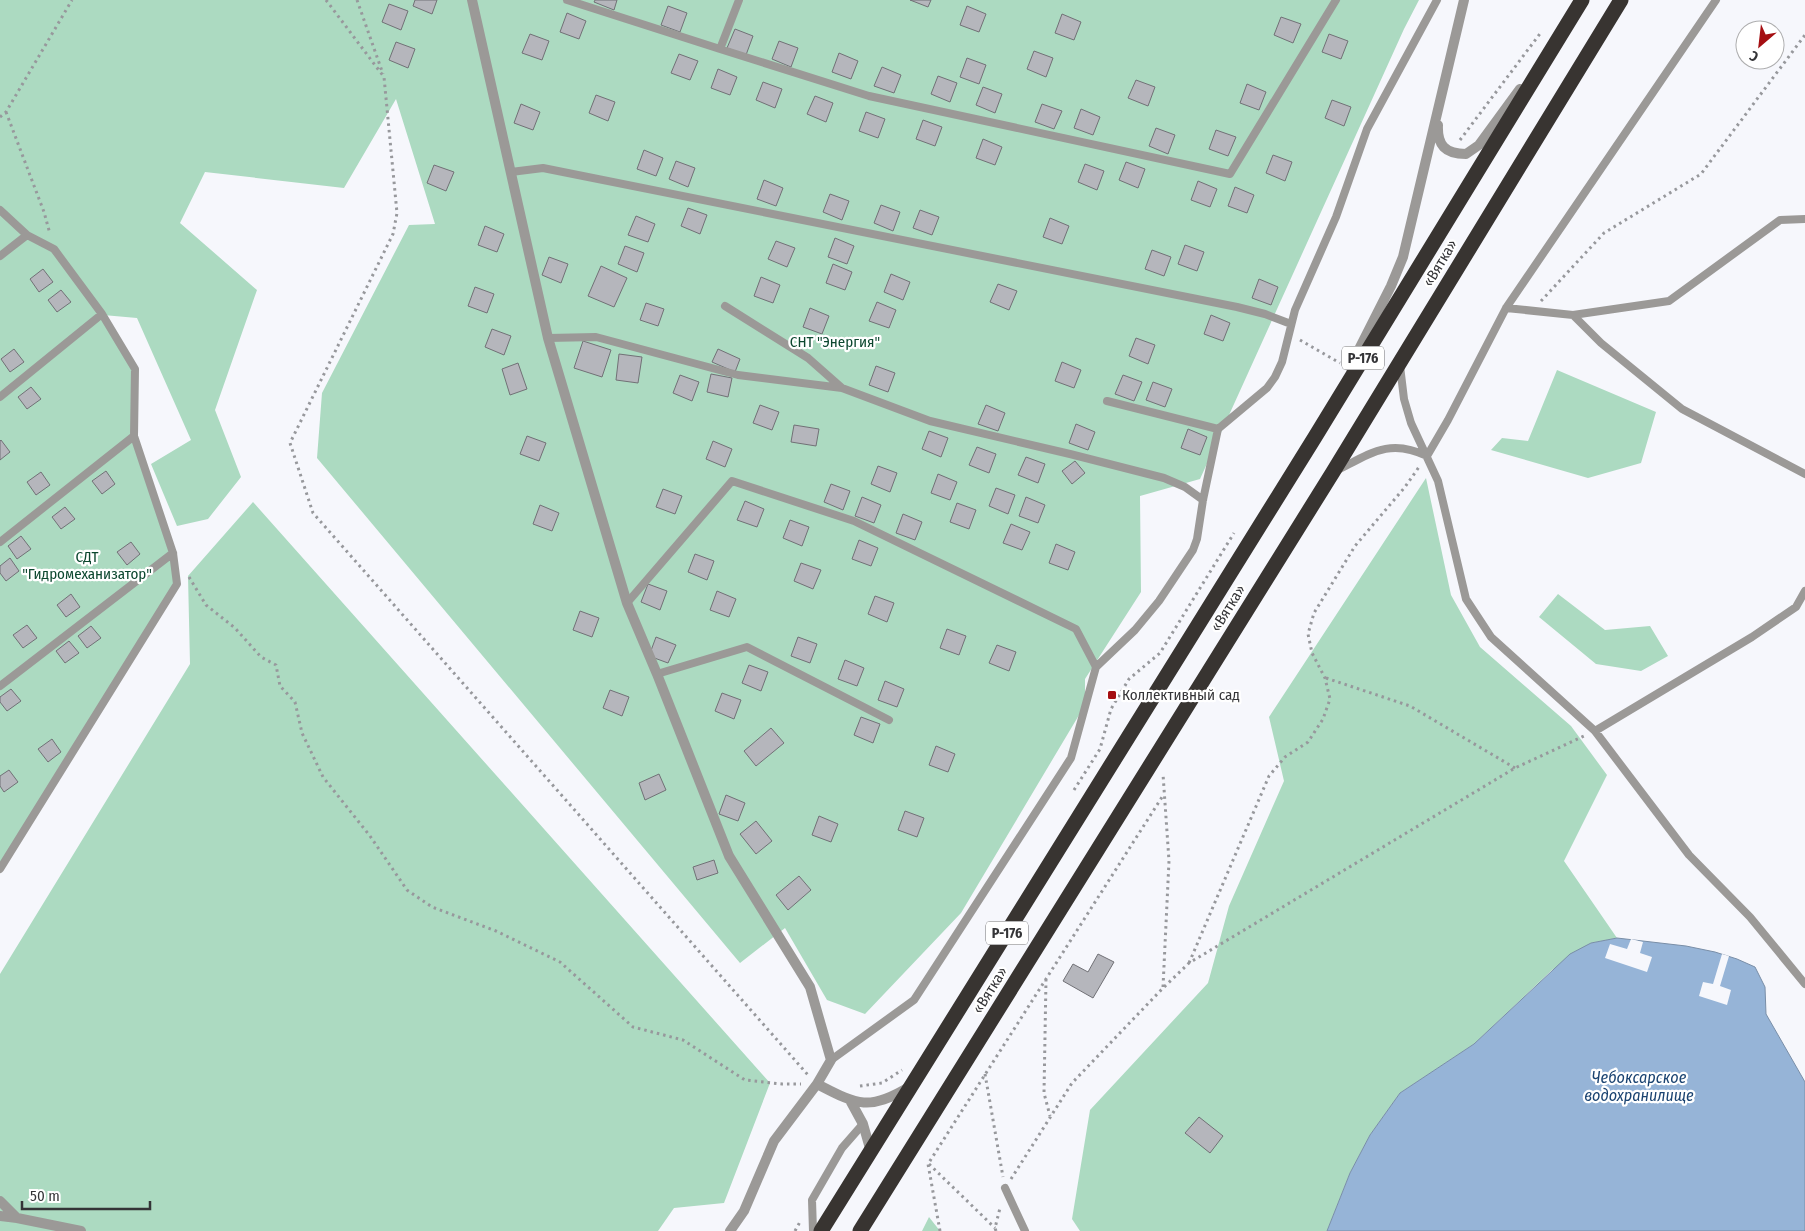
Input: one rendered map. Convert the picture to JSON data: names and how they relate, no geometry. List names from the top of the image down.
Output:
{
  "streets": {
    "highway": ["«Вятка»", "Р-176"]
  },
  "water": ["Чебоксарское водохранилище"],
  "parks": ["СНТ \"Энергия\"", "СДТ \"Гидромеханизатор\""],
  "places": {
    "transit": ["Коллективный сад"]
  },
  "scale_bar": "50 m",
  "north": "bottom left"
}
